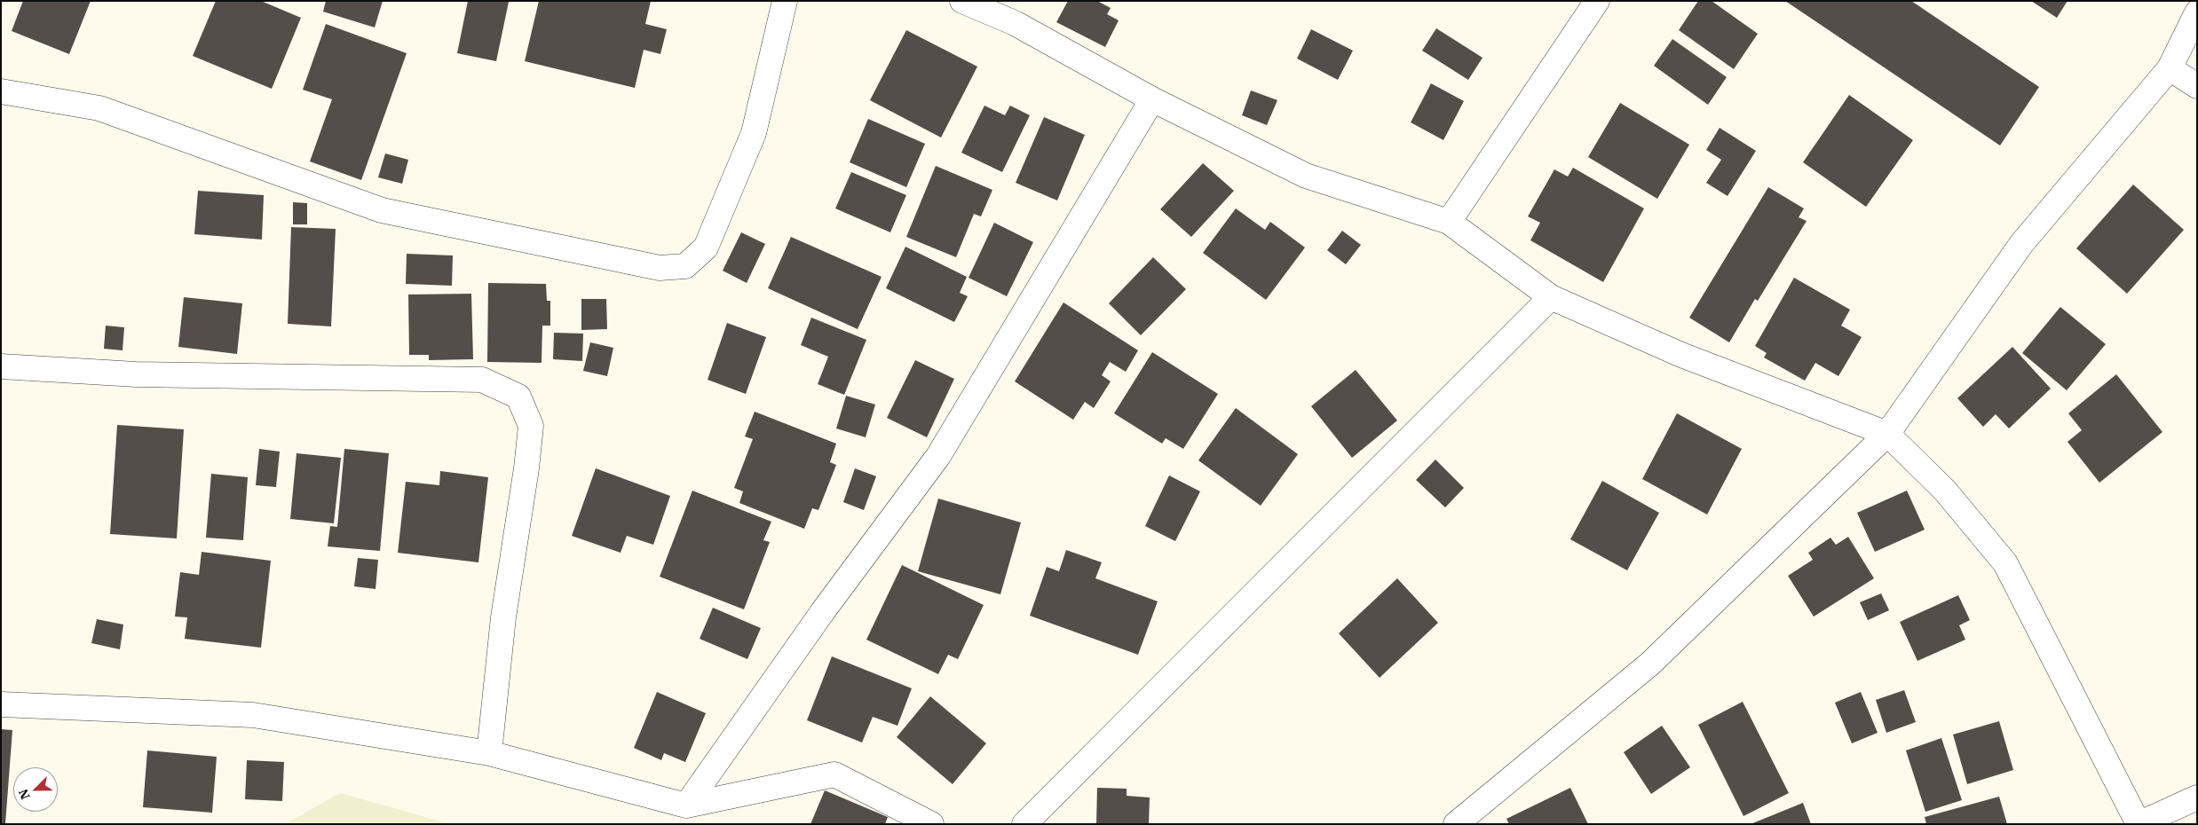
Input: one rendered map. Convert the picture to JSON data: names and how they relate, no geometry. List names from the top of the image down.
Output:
{
  "north": "bottom left"
}
